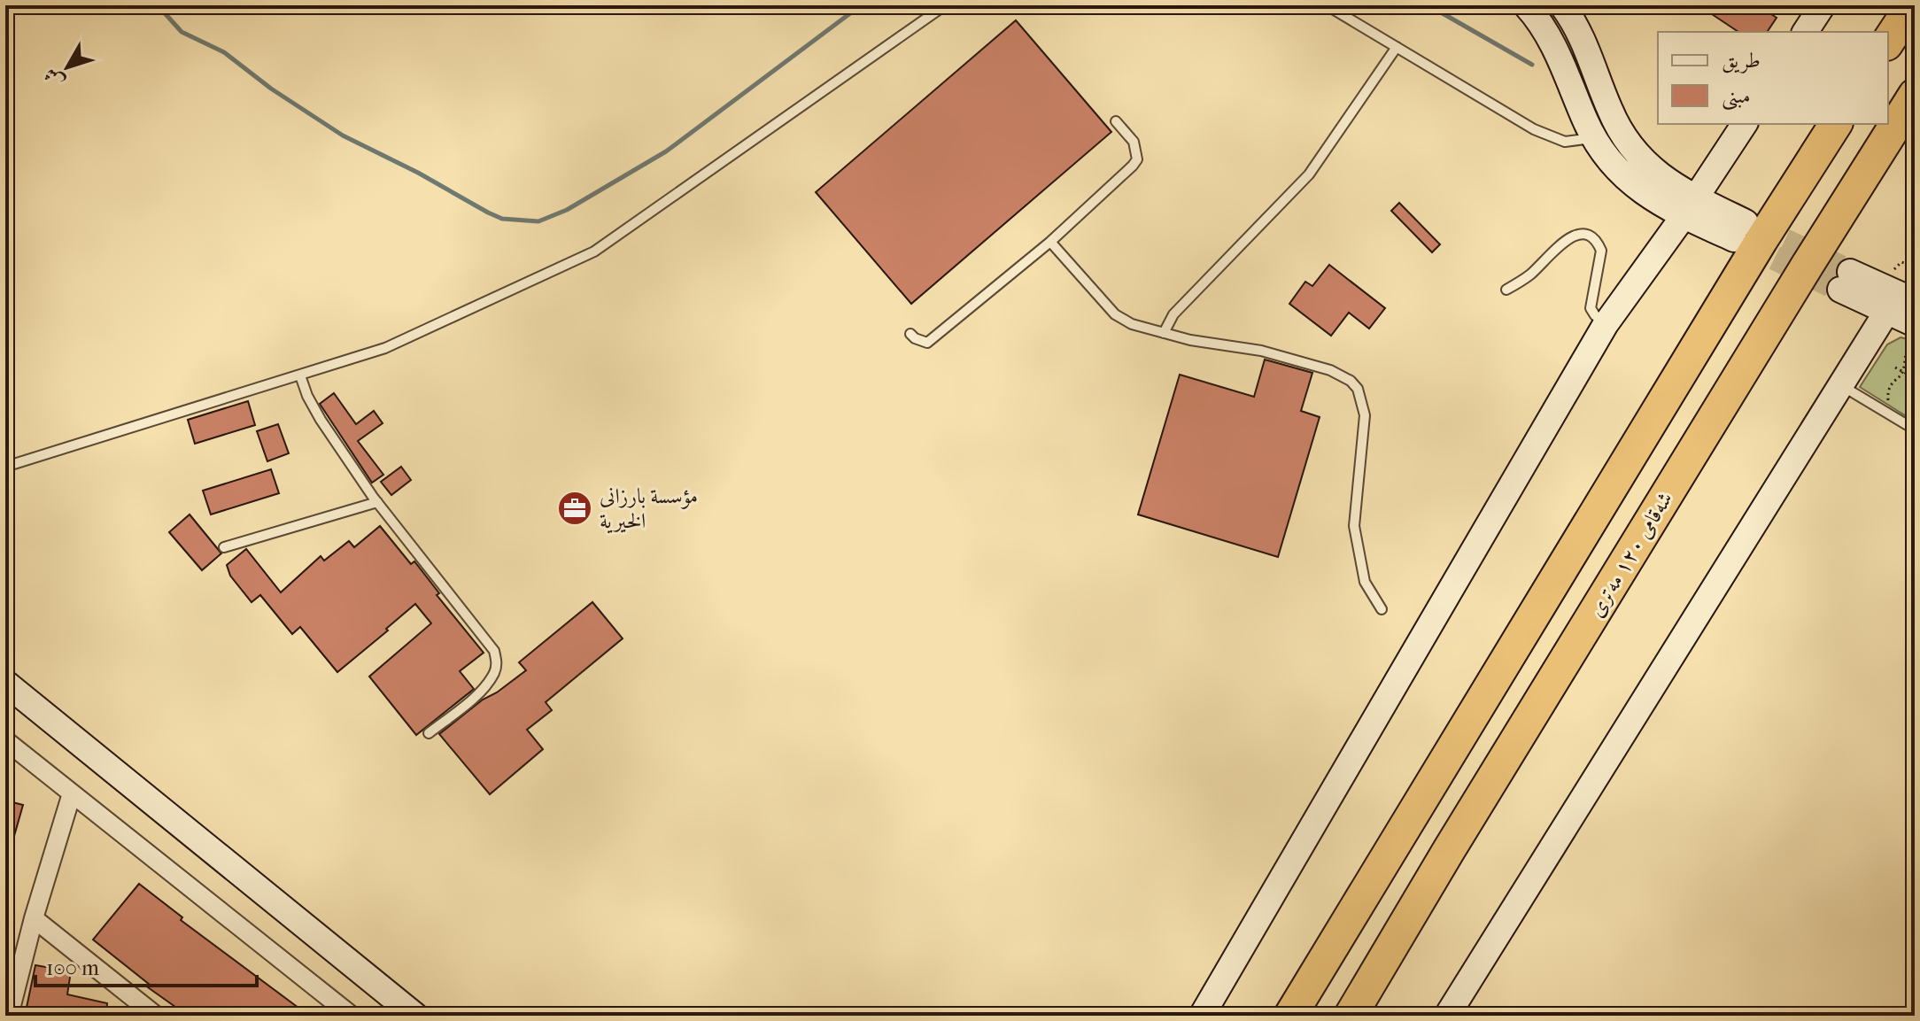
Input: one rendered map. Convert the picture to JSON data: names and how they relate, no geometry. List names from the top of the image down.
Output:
{
  "streets": {
    "highway": ["شەقامی ١٢٠ مەتری"]
  },
  "places": {
    "office": ["مؤسسة بارزانی الخیریة"]
  },
  "legend": ["طريق", "مبنى"],
  "scale_bar": "100 m",
  "north": "bottom left"
}
